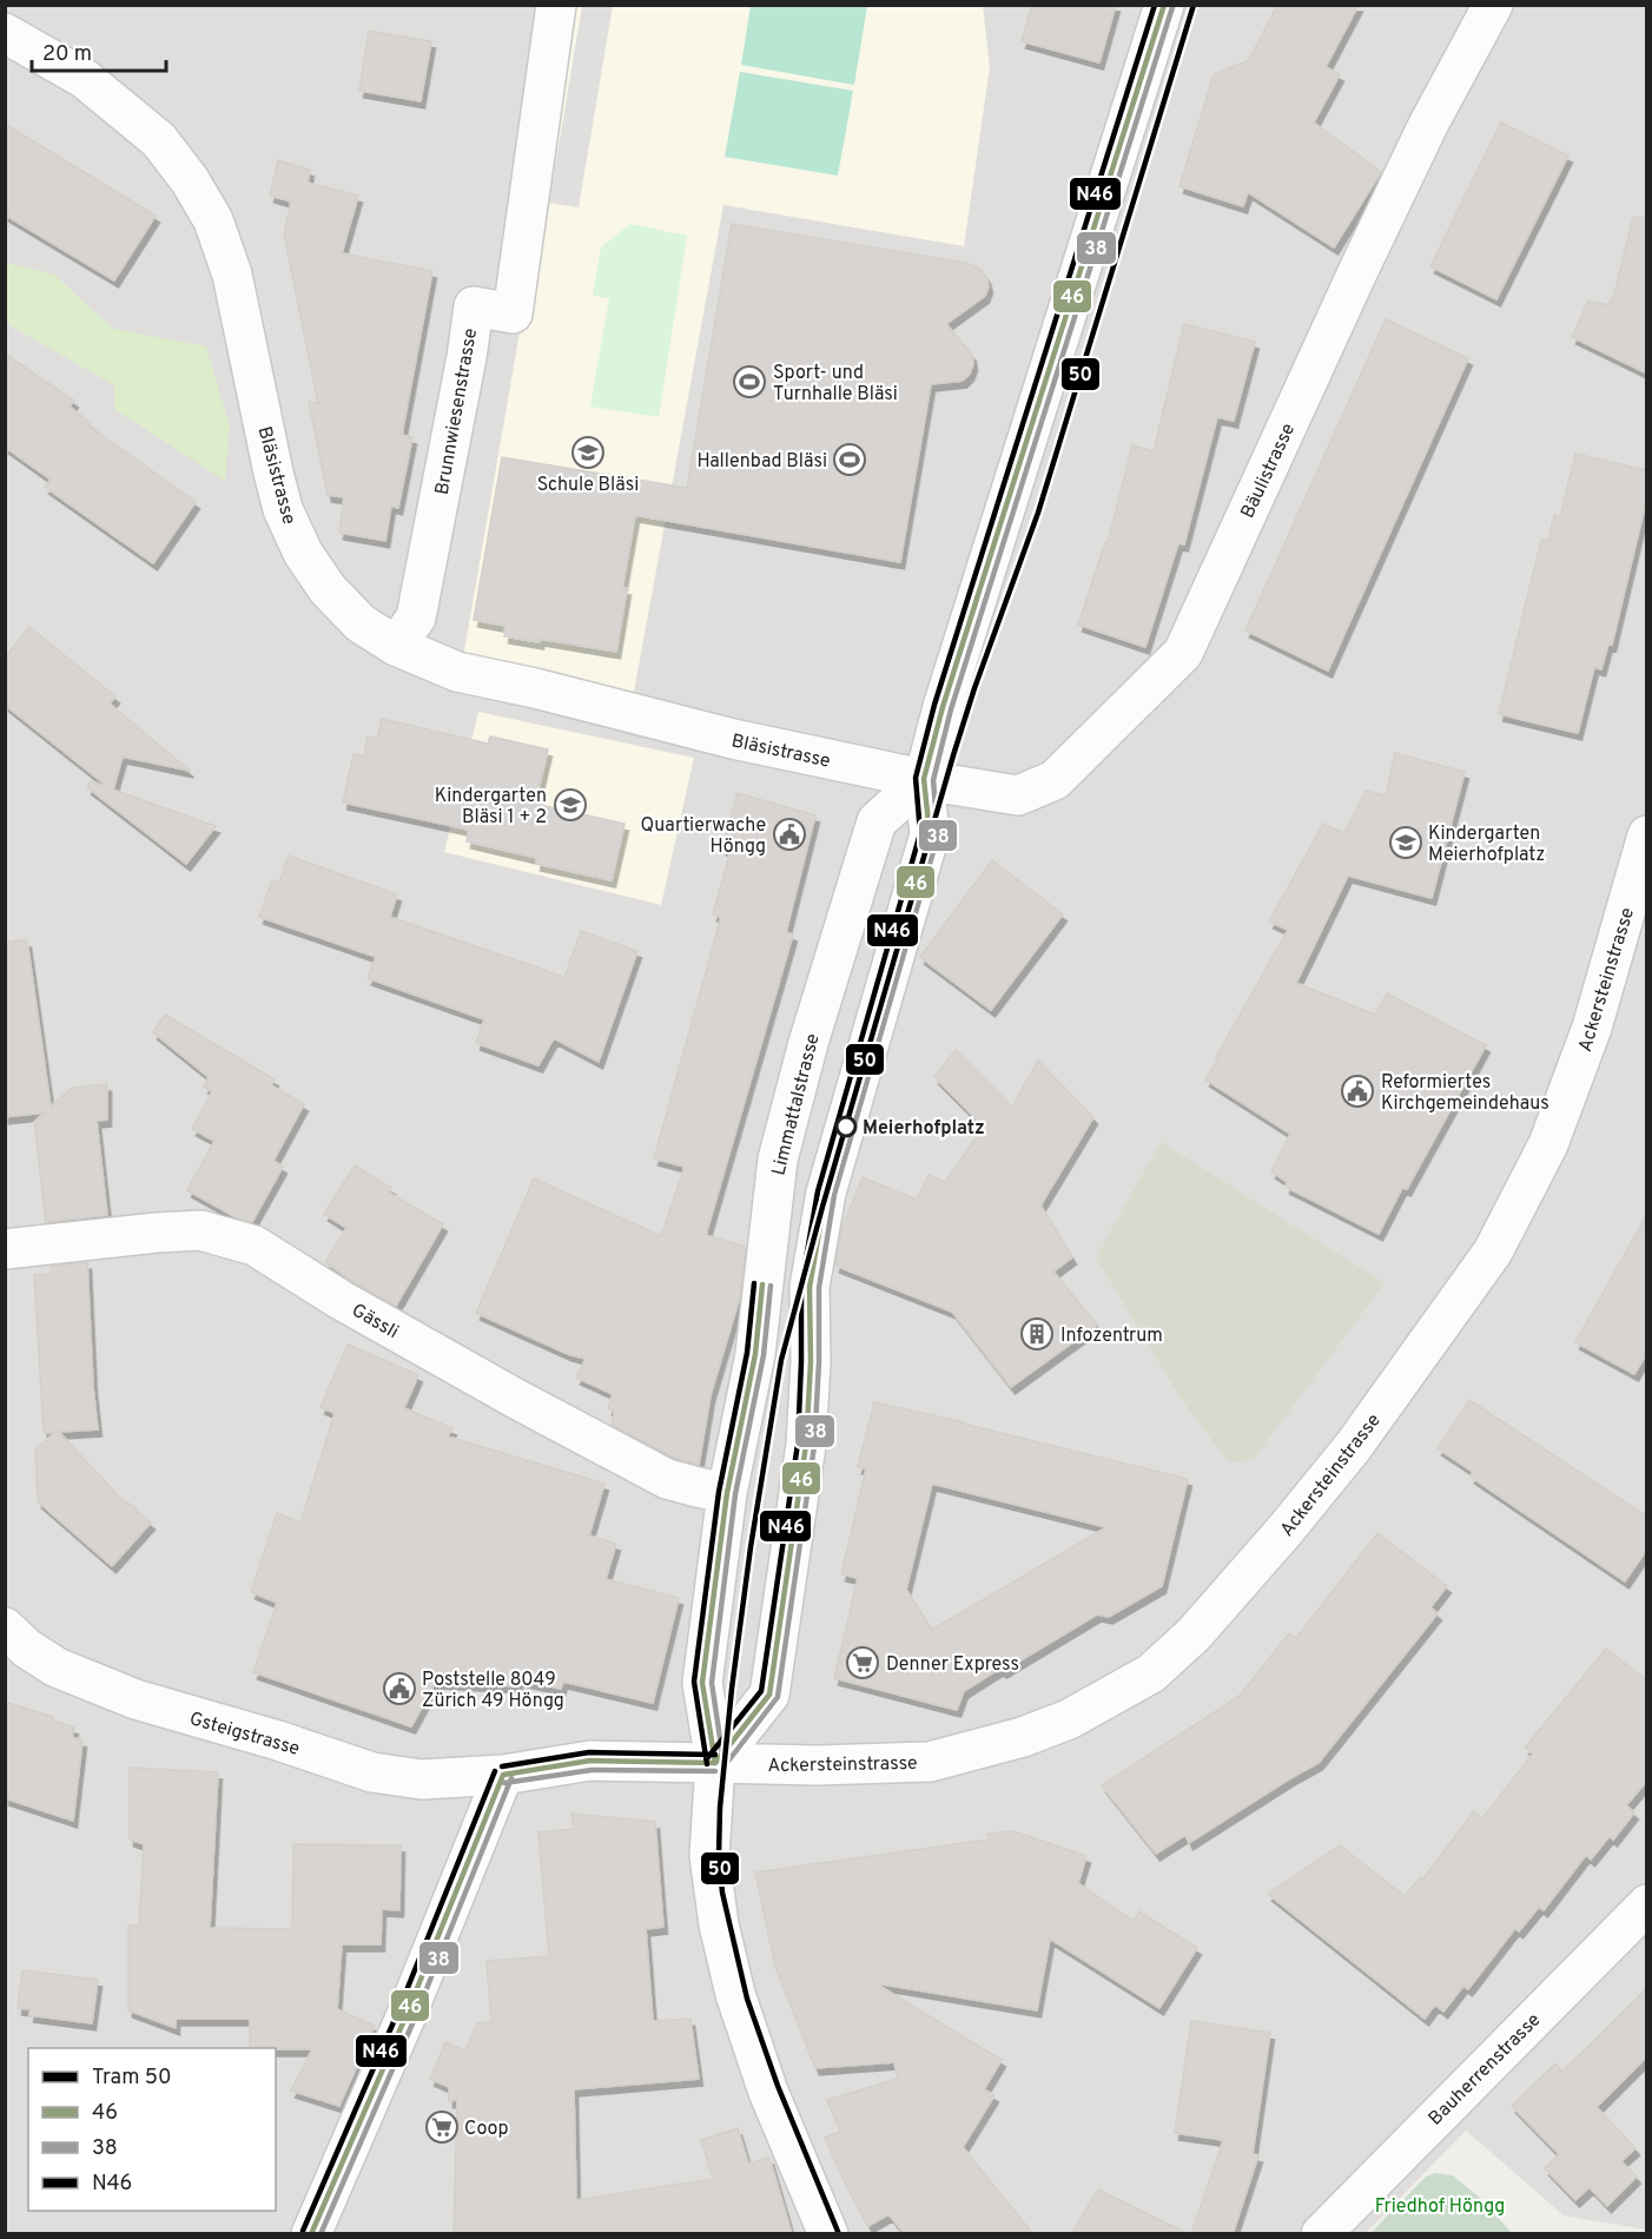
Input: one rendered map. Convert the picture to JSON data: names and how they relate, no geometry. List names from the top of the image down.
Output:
{
  "streets": {
    "street": [
      "Brunnwiesenstrasse",
      "Bäulistrasse",
      "Bläsistrasse",
      "Ackersteinstrasse",
      "Limmattalstrasse",
      "Gässli",
      "Gsteigstrasse",
      "Bauherrenstrasse"
    ]
  },
  "crossings": [
    ["Brunnwiesenstrasse", "Bläsistrasse"],
    ["Bäulistrasse", "Bläsistrasse"],
    ["Bäulistrasse", "Limmattalstrasse"],
    ["Bläsistrasse", "Limmattalstrasse"],
    ["Ackersteinstrasse", "Gsteigstrasse"]
  ],
  "parks": ["Friedhof Höngg"],
  "places": {
    "sports": ["Sport- und Turnhalle Bläsi", "Hallenbad Bläsi"],
    "school or university": ["Schule Bläsi", "Kindergarten Bläsi 1 + 2", "Kindergarten Meierhofplatz"],
    "public building": ["Quartierwache Höngg", "Reformiertes Kirchgemeindehaus", "Poststelle 8049 Zürich 49 Höngg"],
    "other": ["Meierhofplatz"],
    "building": ["Infozentrum"],
    "supermarket": ["Denner Express", "Coop"]
  },
  "lines": [
    "tram line 50",
    "transit line 46",
    "transit line N46",
    "transit line 38"
  ],
  "legend": [
    "Tram 50",
    "46",
    "38",
    "N46"
  ],
  "scale_bar": "20 m"
}
